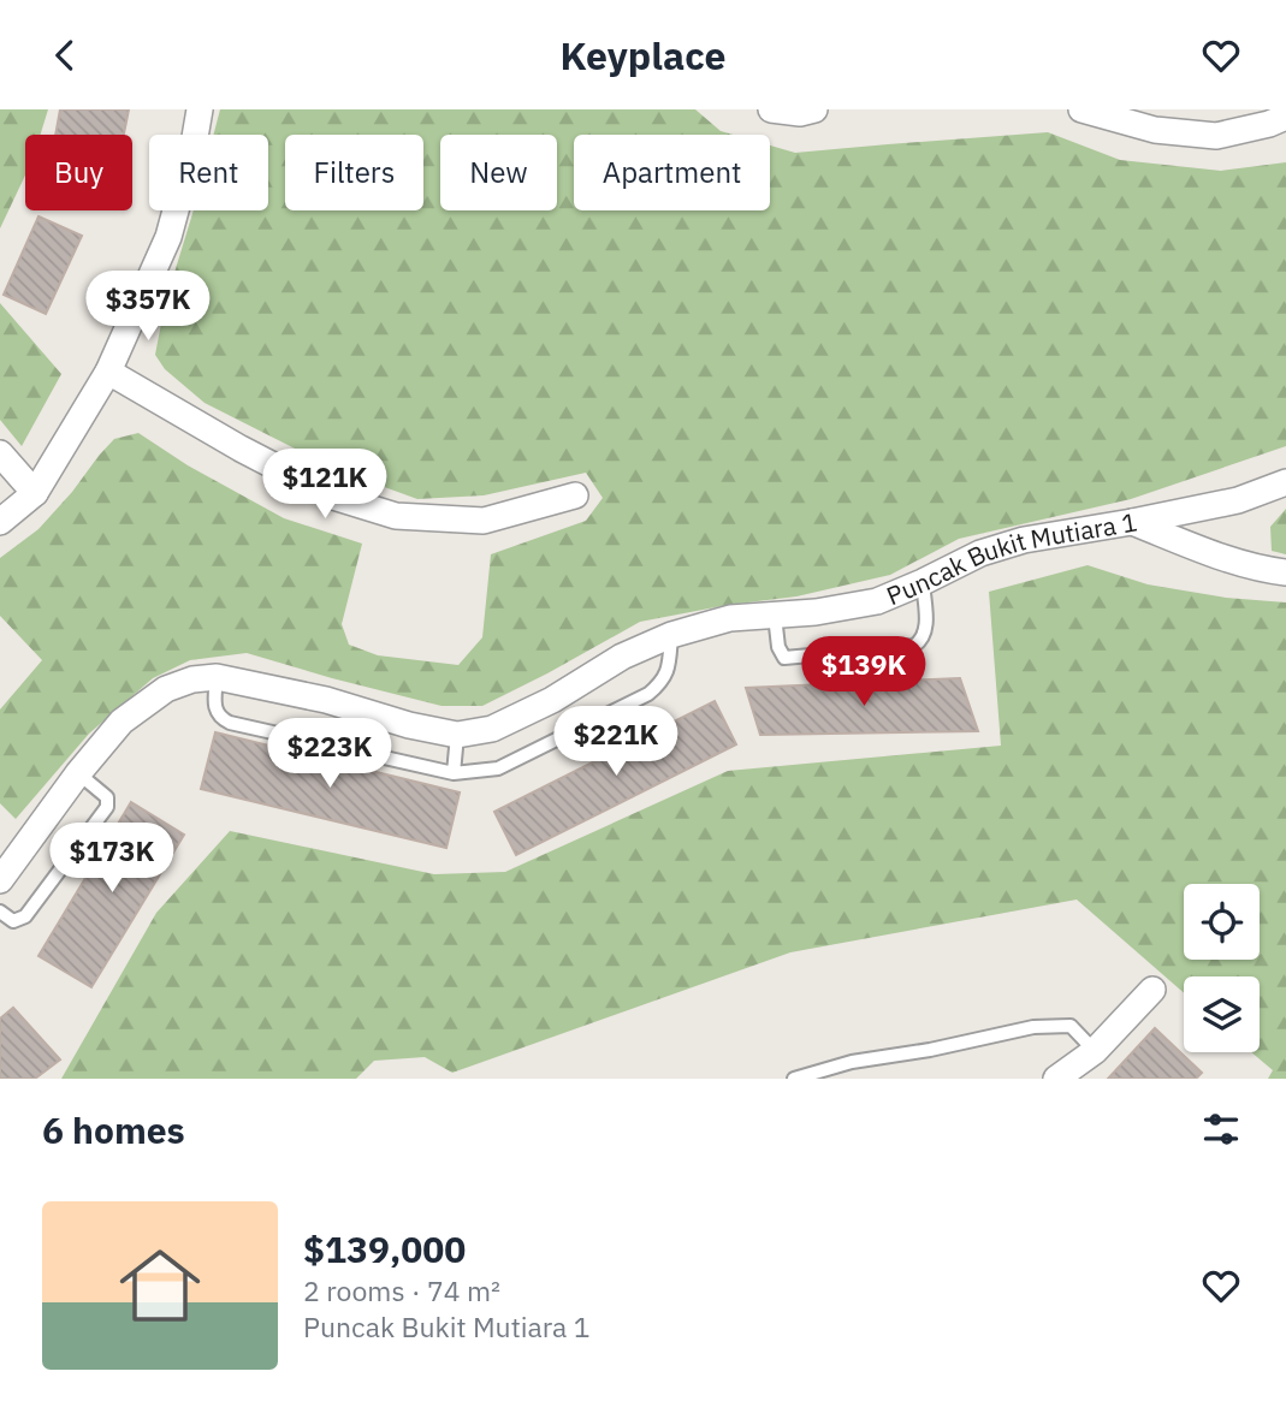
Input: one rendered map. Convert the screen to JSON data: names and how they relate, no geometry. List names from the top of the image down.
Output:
{
  "streets": {
    "street": ["Puncak Bukit Mutiara 1"]
  },
  "page": {
    "header": "Keyplace",
    "chip": [
      "Buy",
      "Rent",
      "Filters",
      "New",
      "Apartment"
    ],
    "price": [
      "$357K",
      "$121K",
      "$139K",
      "$221K",
      "$223K",
      "$173K"
    ],
    "heading": "6 homes",
    "list": [
      {
        "name": "$139,000",
        "note": "2 rooms · 74 m² · Puncak Bukit Mutiara 1"
      }
    ]
  }
}
